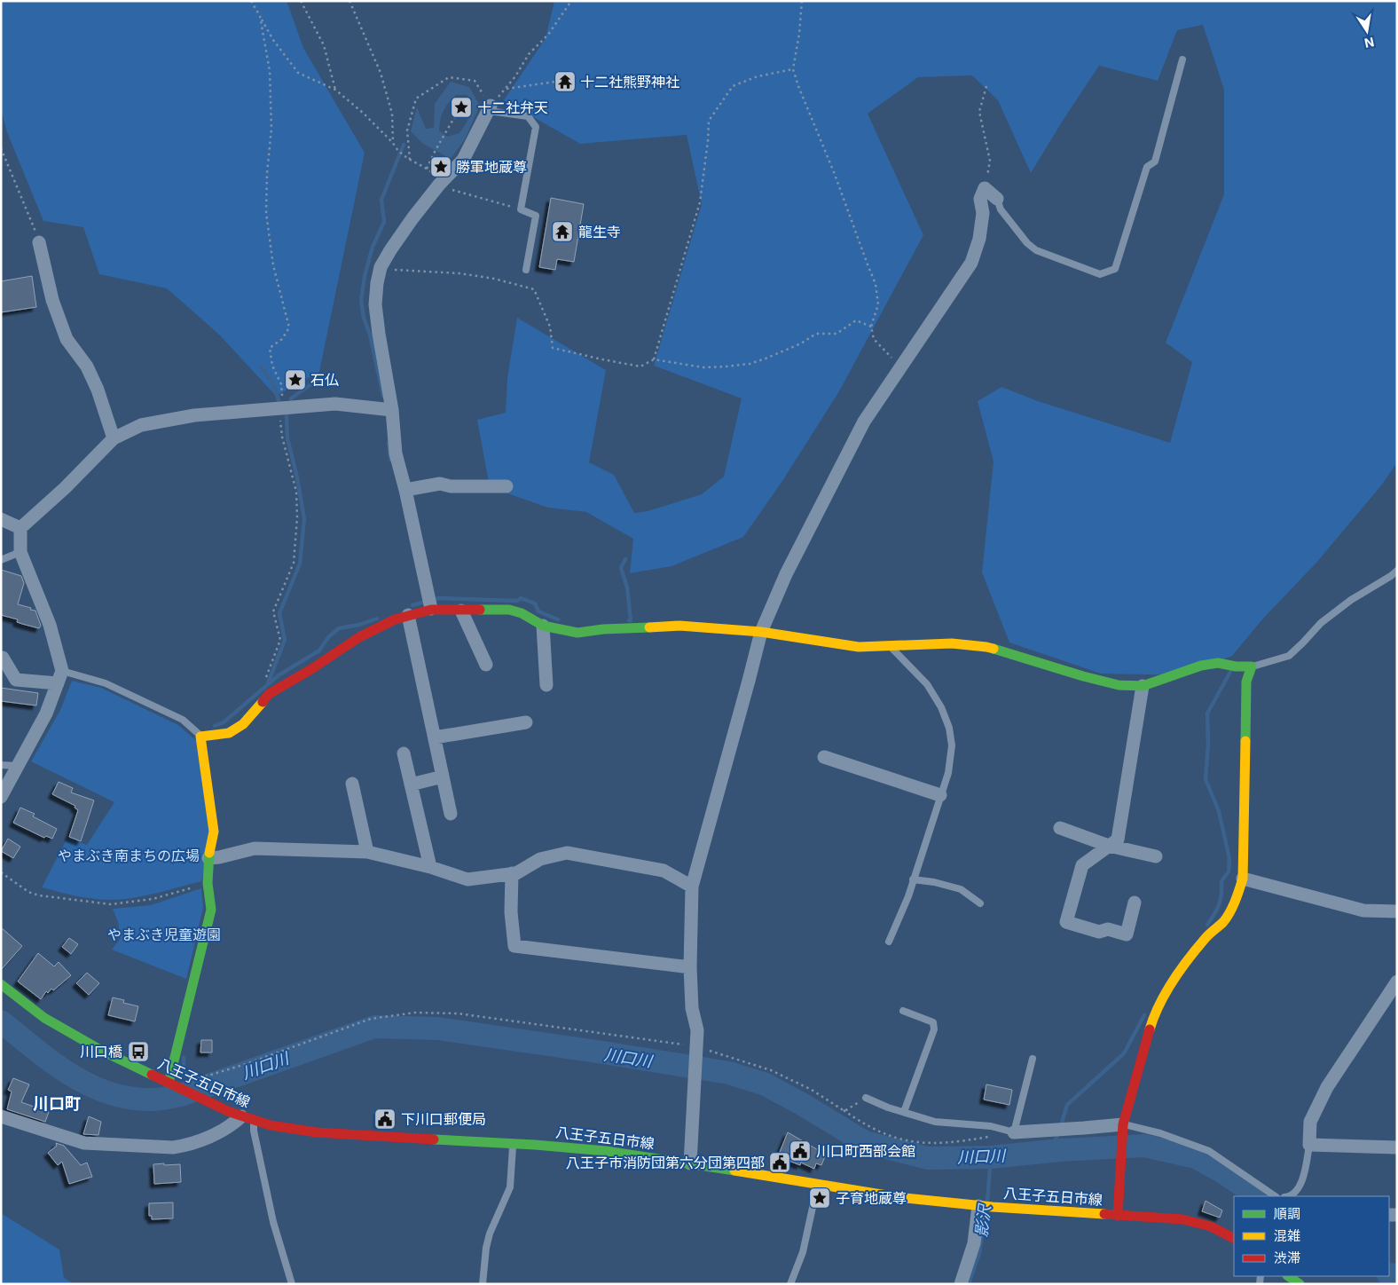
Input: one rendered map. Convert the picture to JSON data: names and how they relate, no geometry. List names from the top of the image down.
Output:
{
  "streets": {
    "street": ["八王子五日市線"]
  },
  "districts": ["川口町"],
  "water": ["川口川", "影沢"],
  "parks": ["やまぶき南まちの広場", "やまぶき児童遊園"],
  "places": {
    "temple": ["十二社熊野神社", "龍生寺"],
    "place": [
      "十二社弁天",
      "勝軍地蔵尊",
      "石仏",
      "子育地蔵尊"
    ],
    "bus stop": ["川口橋"],
    "public building": ["下川口郵便局", "川口町西部会館", "八王子市消防団第六分団第四部"]
  },
  "legend": ["順調", "混雑", "渋滞"],
  "north": "bottom"
}
